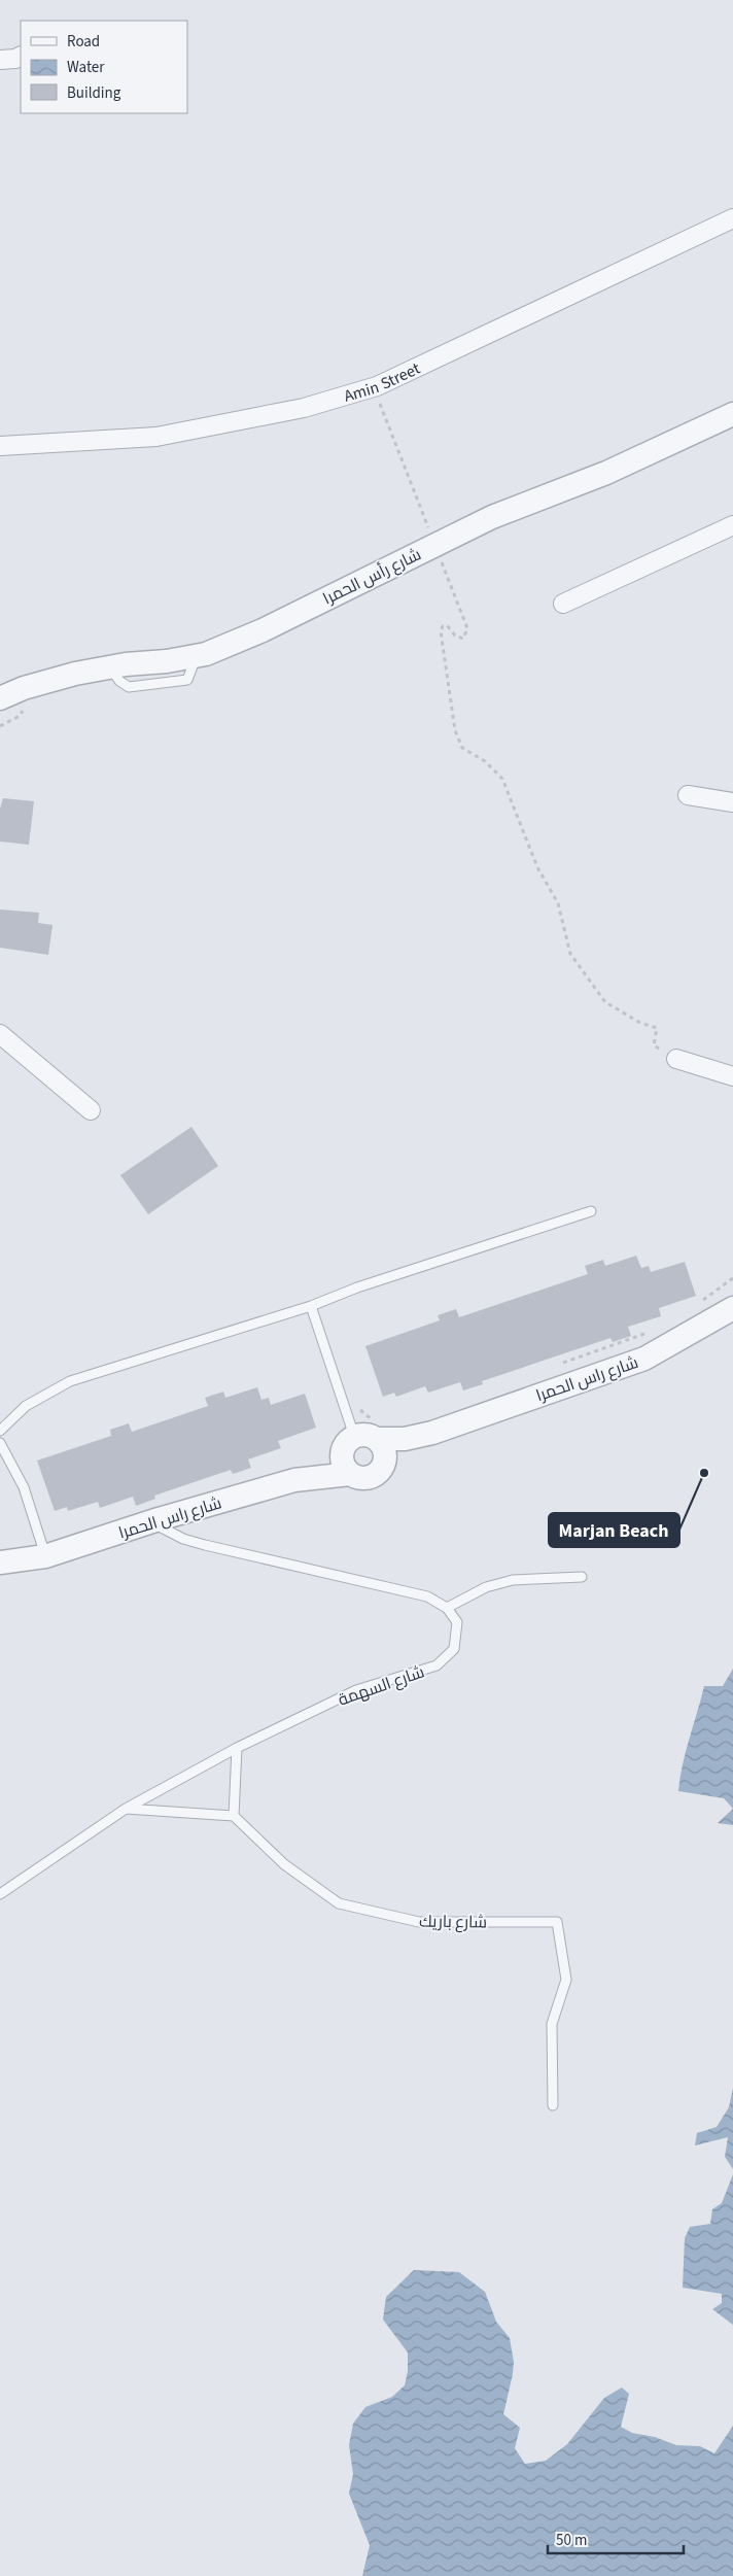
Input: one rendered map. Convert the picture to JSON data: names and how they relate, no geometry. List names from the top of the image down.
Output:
{
  "streets": {
    "street": ["Amin Street", "شارع رأس الحمرا", "شارع راس الحمرا"],
    "lane": ["شارع السهمة", "شارع باريك"]
  },
  "places": ["Marjan Beach"],
  "legend": ["Road", "Water", "Building"],
  "scale_bar": "50 m"
}
